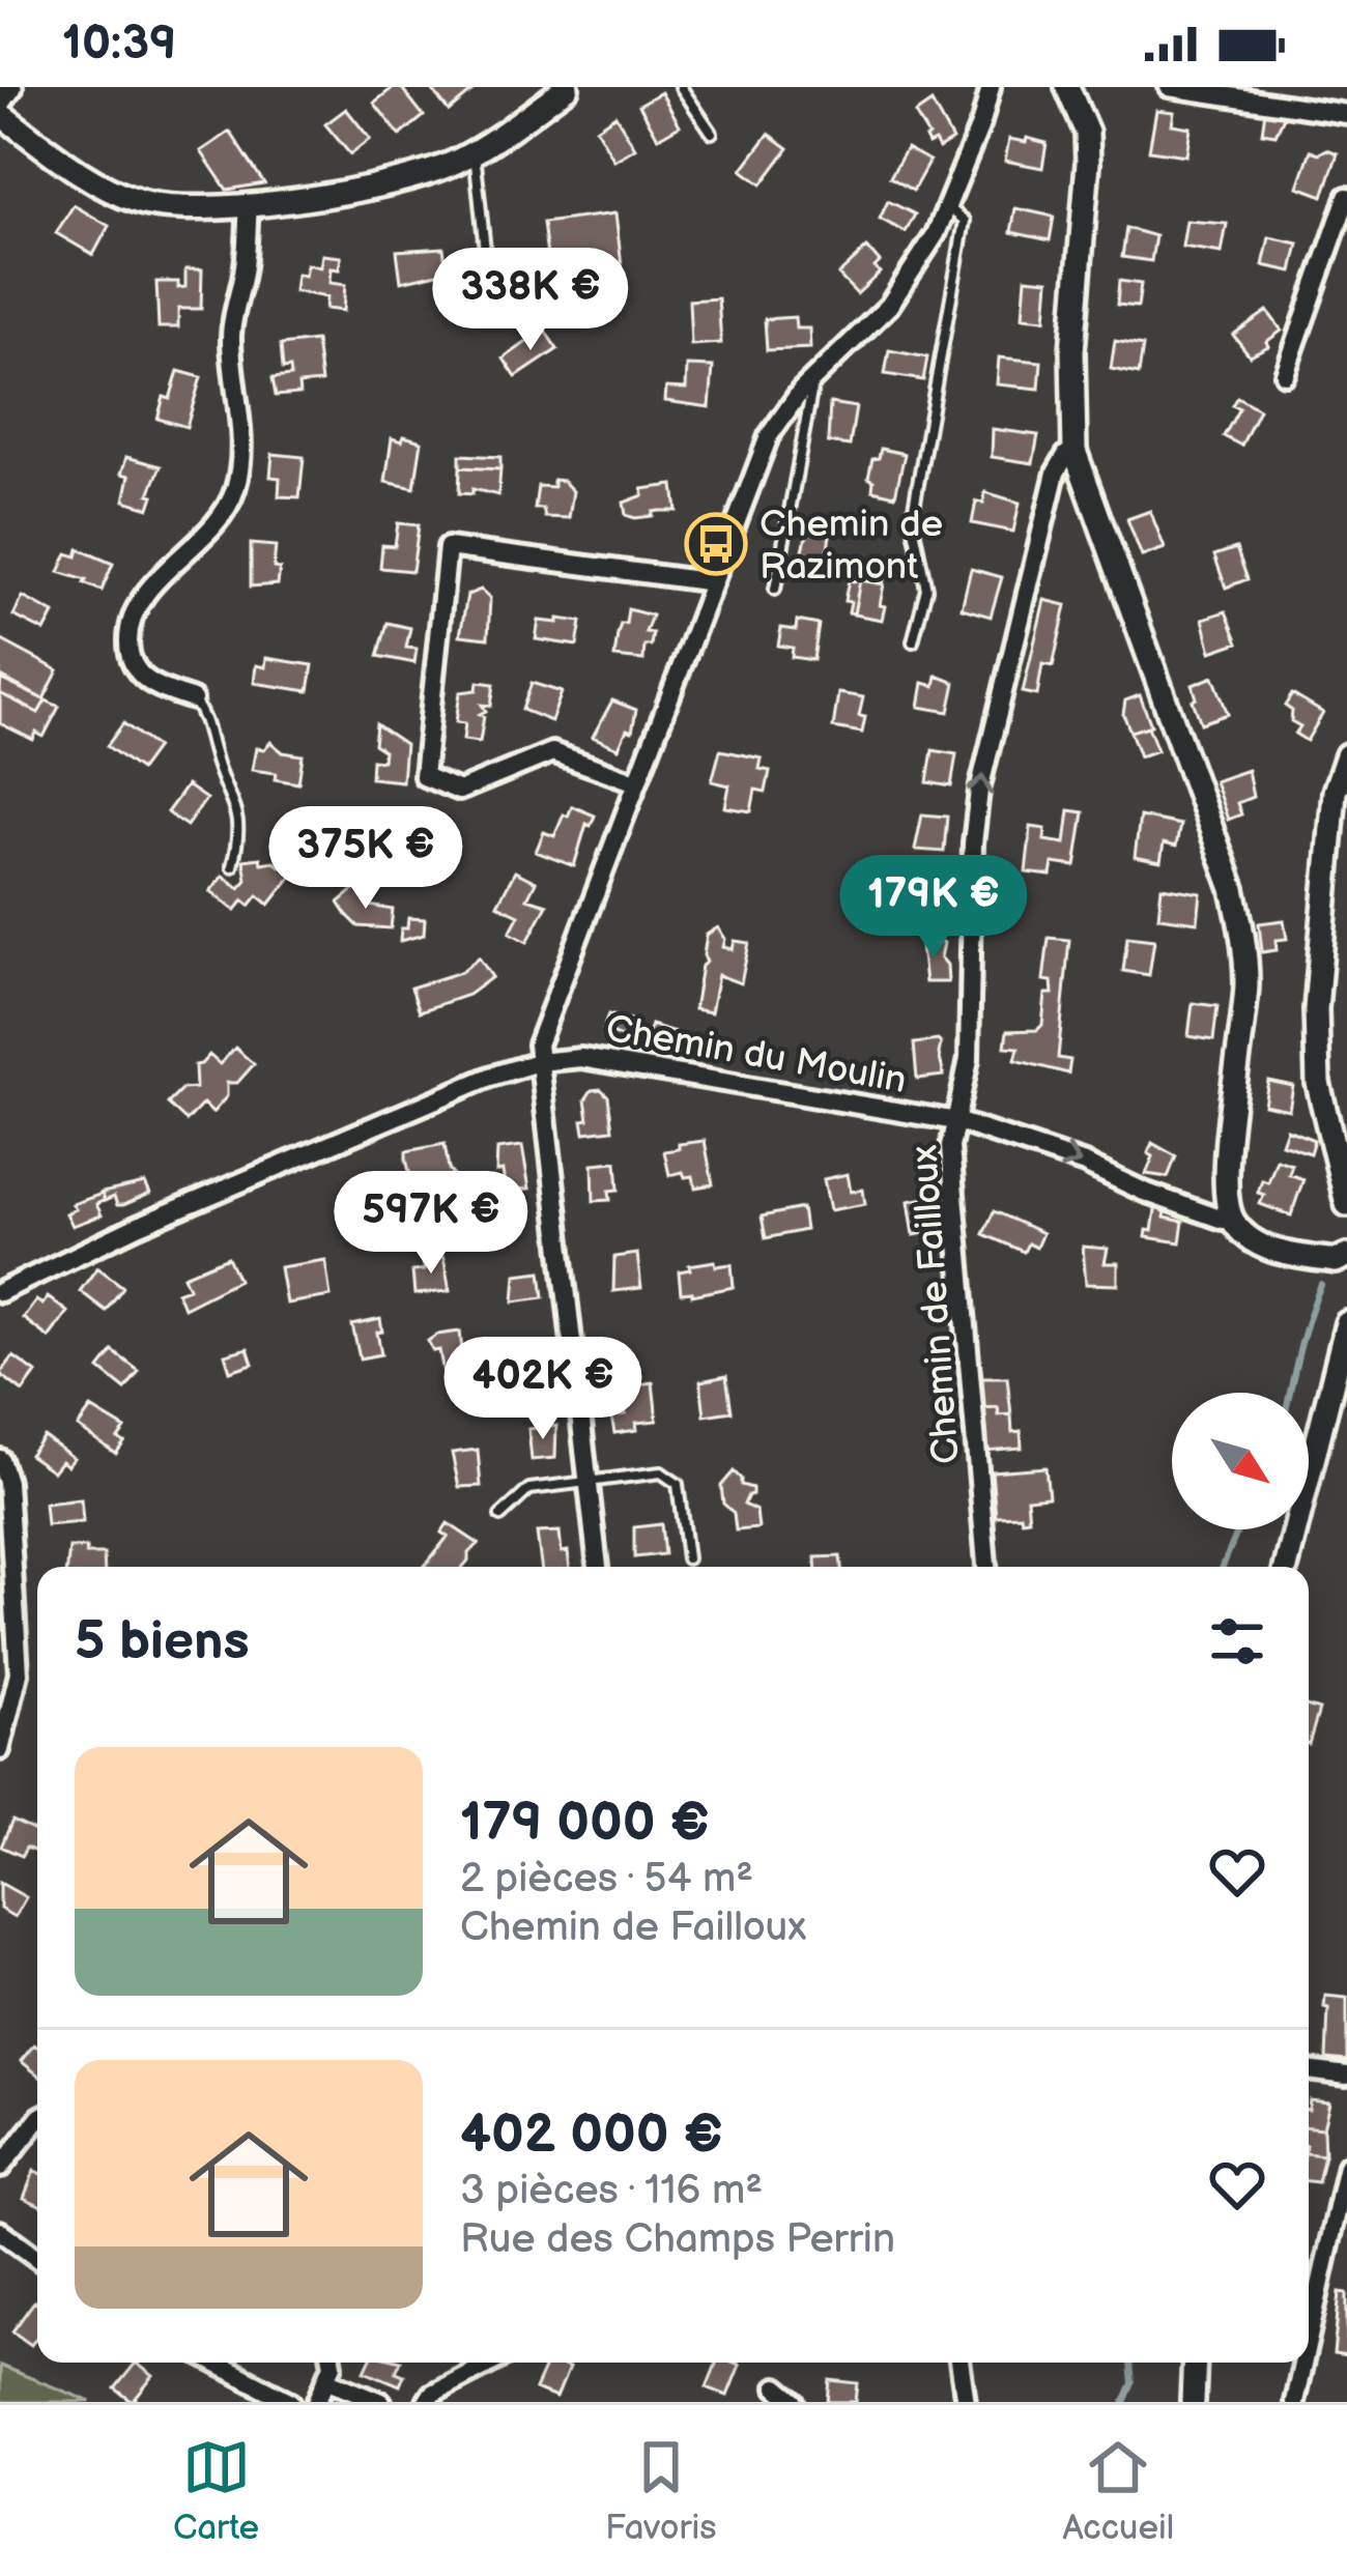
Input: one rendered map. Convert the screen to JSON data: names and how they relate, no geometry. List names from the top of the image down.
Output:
{
  "streets": {
    "street": ["Chemin du Moulin", "Chemin de Failloux"]
  },
  "crossings": [
    ["Chemin du Moulin", "Chemin de Failloux"]
  ],
  "places": {
    "bus stop": ["Chemin de Razimont"]
  },
  "north": "bottom right",
  "page": {
    "status": "10:39",
    "price": [
      "338K €",
      "375K €",
      "179K €",
      "597K €",
      "402K €"
    ],
    "heading": "5 biens",
    "list": [
      {
        "name": "179 000 €",
        "note": "2 pièces · 54 m² · Chemin de Failloux"
      },
      {
        "name": "402 000 €",
        "note": "3 pièces · 116 m² · Rue des Champs Perrin"
      }
    ],
    "tabs": ["Carte", "Favoris", "Accueil"]
  }
}
